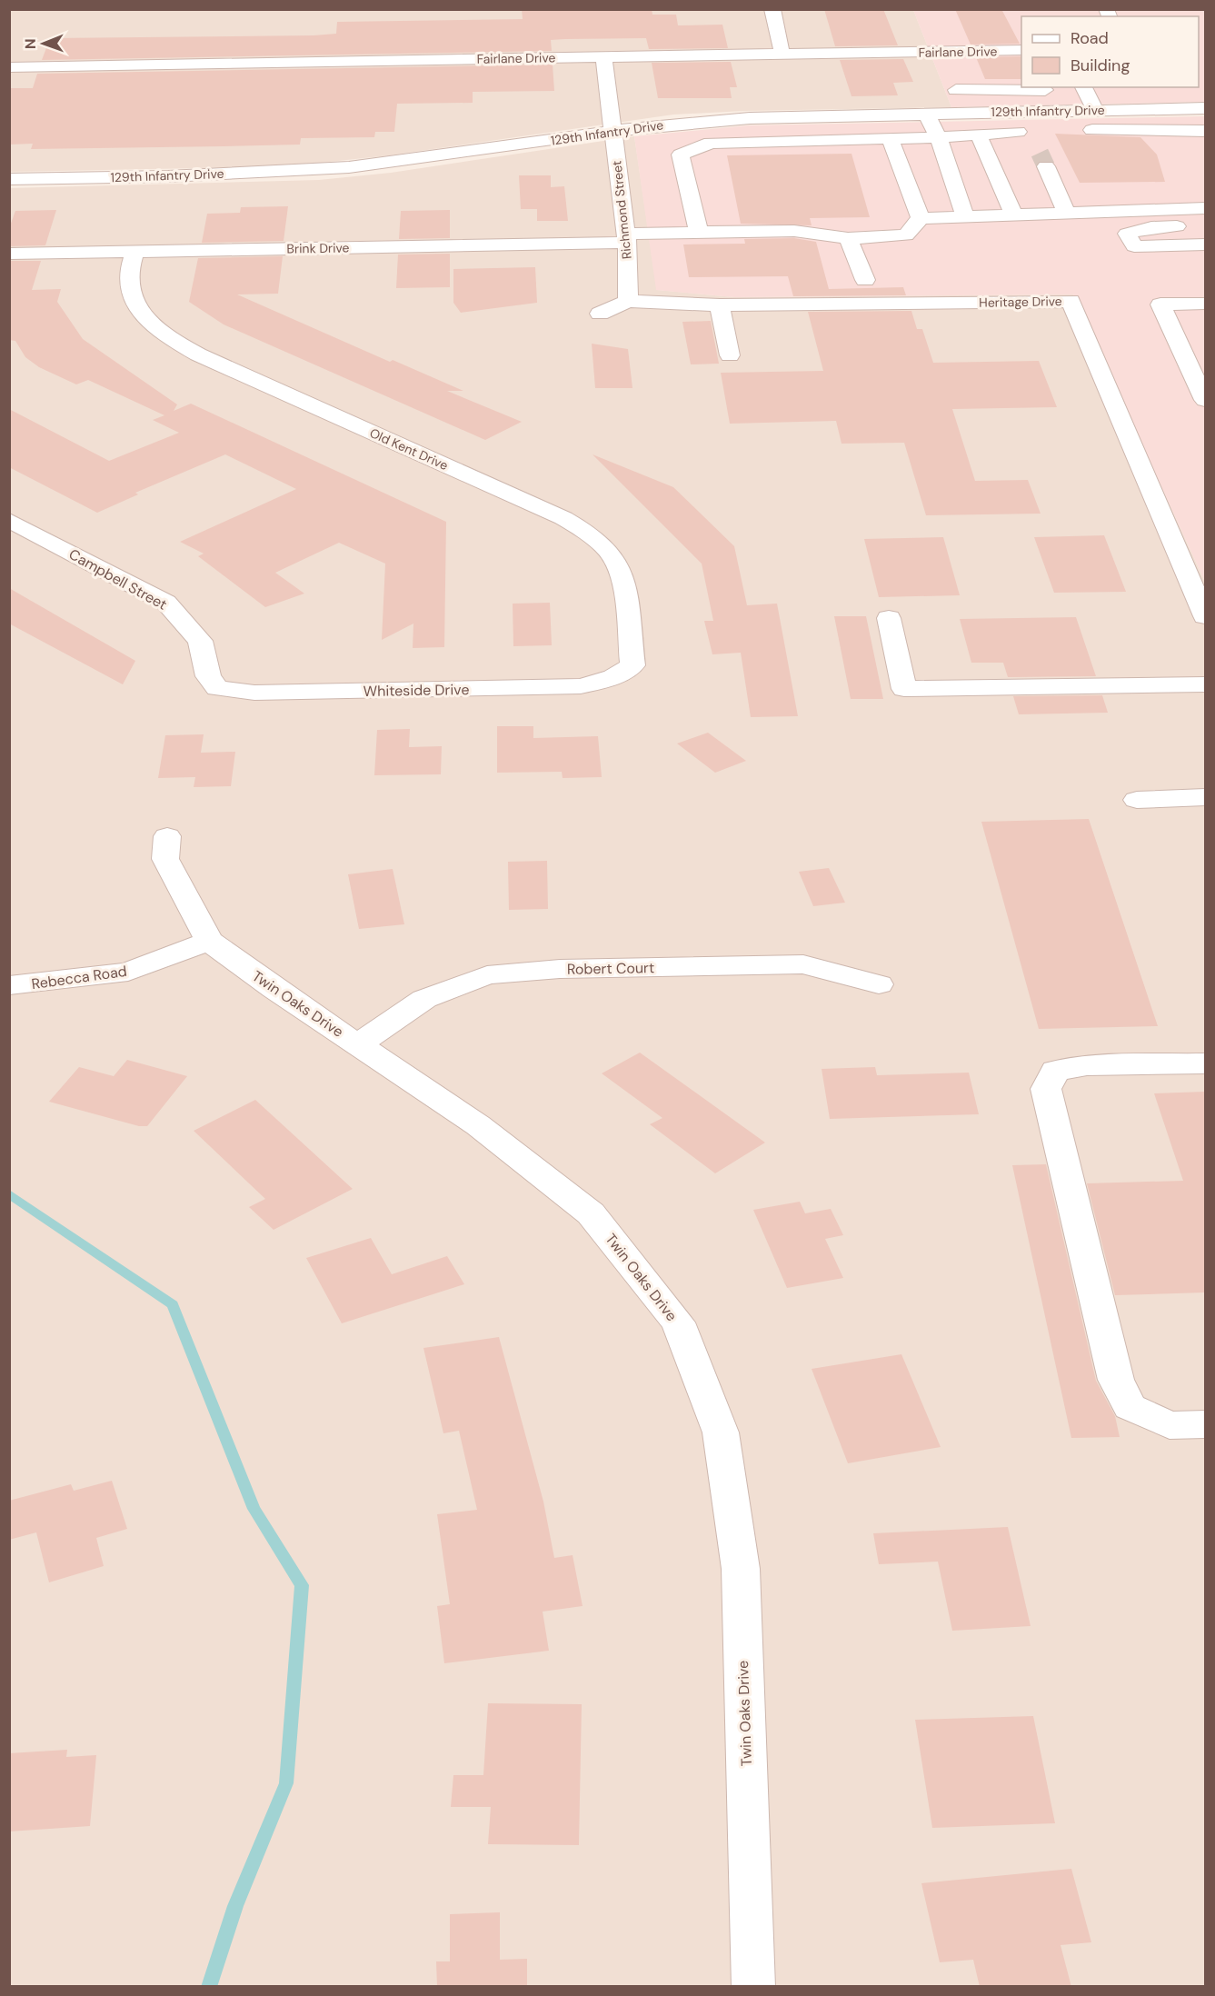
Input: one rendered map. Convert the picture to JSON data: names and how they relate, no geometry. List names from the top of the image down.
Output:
{
  "streets": {
    "street": [
      "Fairlane Drive",
      "129th Infantry Drive",
      "Richmond Street",
      "Brink Drive",
      "Heritage Drive",
      "Old Kent Drive",
      "Campbell Street",
      "Whiteside Drive",
      "Robert Court",
      "Rebecca Road",
      "Twin Oaks Drive"
    ]
  },
  "crossings": [
    ["Fairlane Drive", "Richmond Street"],
    ["129th Infantry Drive", "Richmond Street"],
    ["Richmond Street", "Brink Drive"],
    ["Richmond Street", "Heritage Drive"],
    ["Brink Drive", "Old Kent Drive"],
    ["Old Kent Drive", "Whiteside Drive"],
    ["Campbell Street", "Whiteside Drive"],
    ["Robert Court", "Twin Oaks Drive"],
    ["Rebecca Road", "Twin Oaks Drive"]
  ],
  "legend": ["Road", "Building"],
  "north": "left"
}
